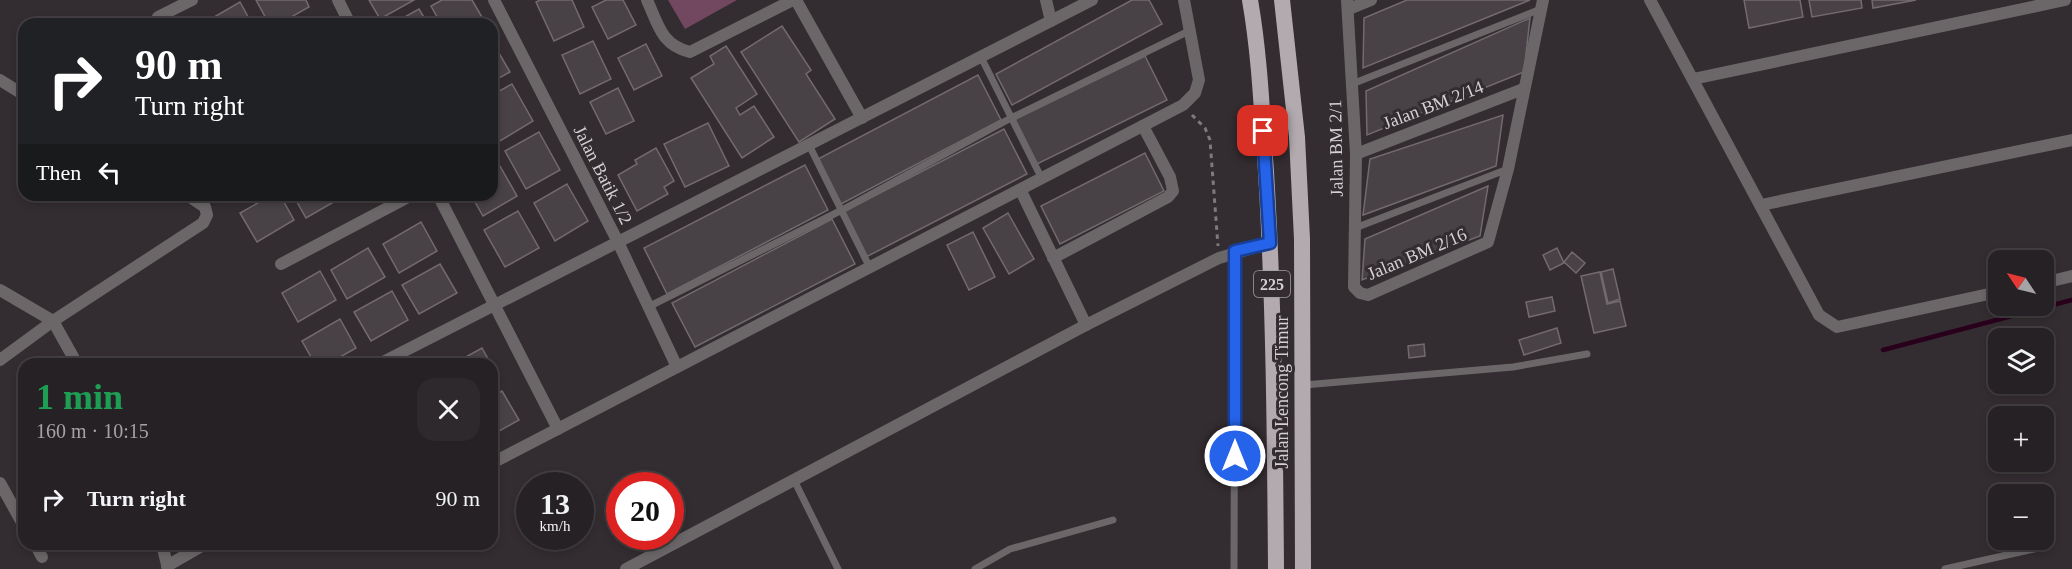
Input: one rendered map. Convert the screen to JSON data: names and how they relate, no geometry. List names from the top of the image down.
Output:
{
  "streets": {
    "highway": ["225", "Jalan Lencong Timur"],
    "street": [
      "Jalan BM 2/14",
      "Jalan BM 2/1",
      "Jalan Batik 1/2",
      "Jalan BM 2/16"
    ]
  },
  "crossings": [
    ["Jalan BM 2/14", "Jalan BM 2/1"],
    ["Jalan BM 2/1", "Jalan BM 2/16"]
  ],
  "north": "top left",
  "page": {
    "turn": ["90 m", "Turn right"],
    "then": "Then",
    "map_buttons": ["+", "−"],
    "heading": ["1 min", "160 m · 10:15"],
    "list": [
      {
        "name": "Turn right",
        "value": "90 m"
      }
    ],
    "speed": "13 km/h",
    "limit": "20"
  }
}
